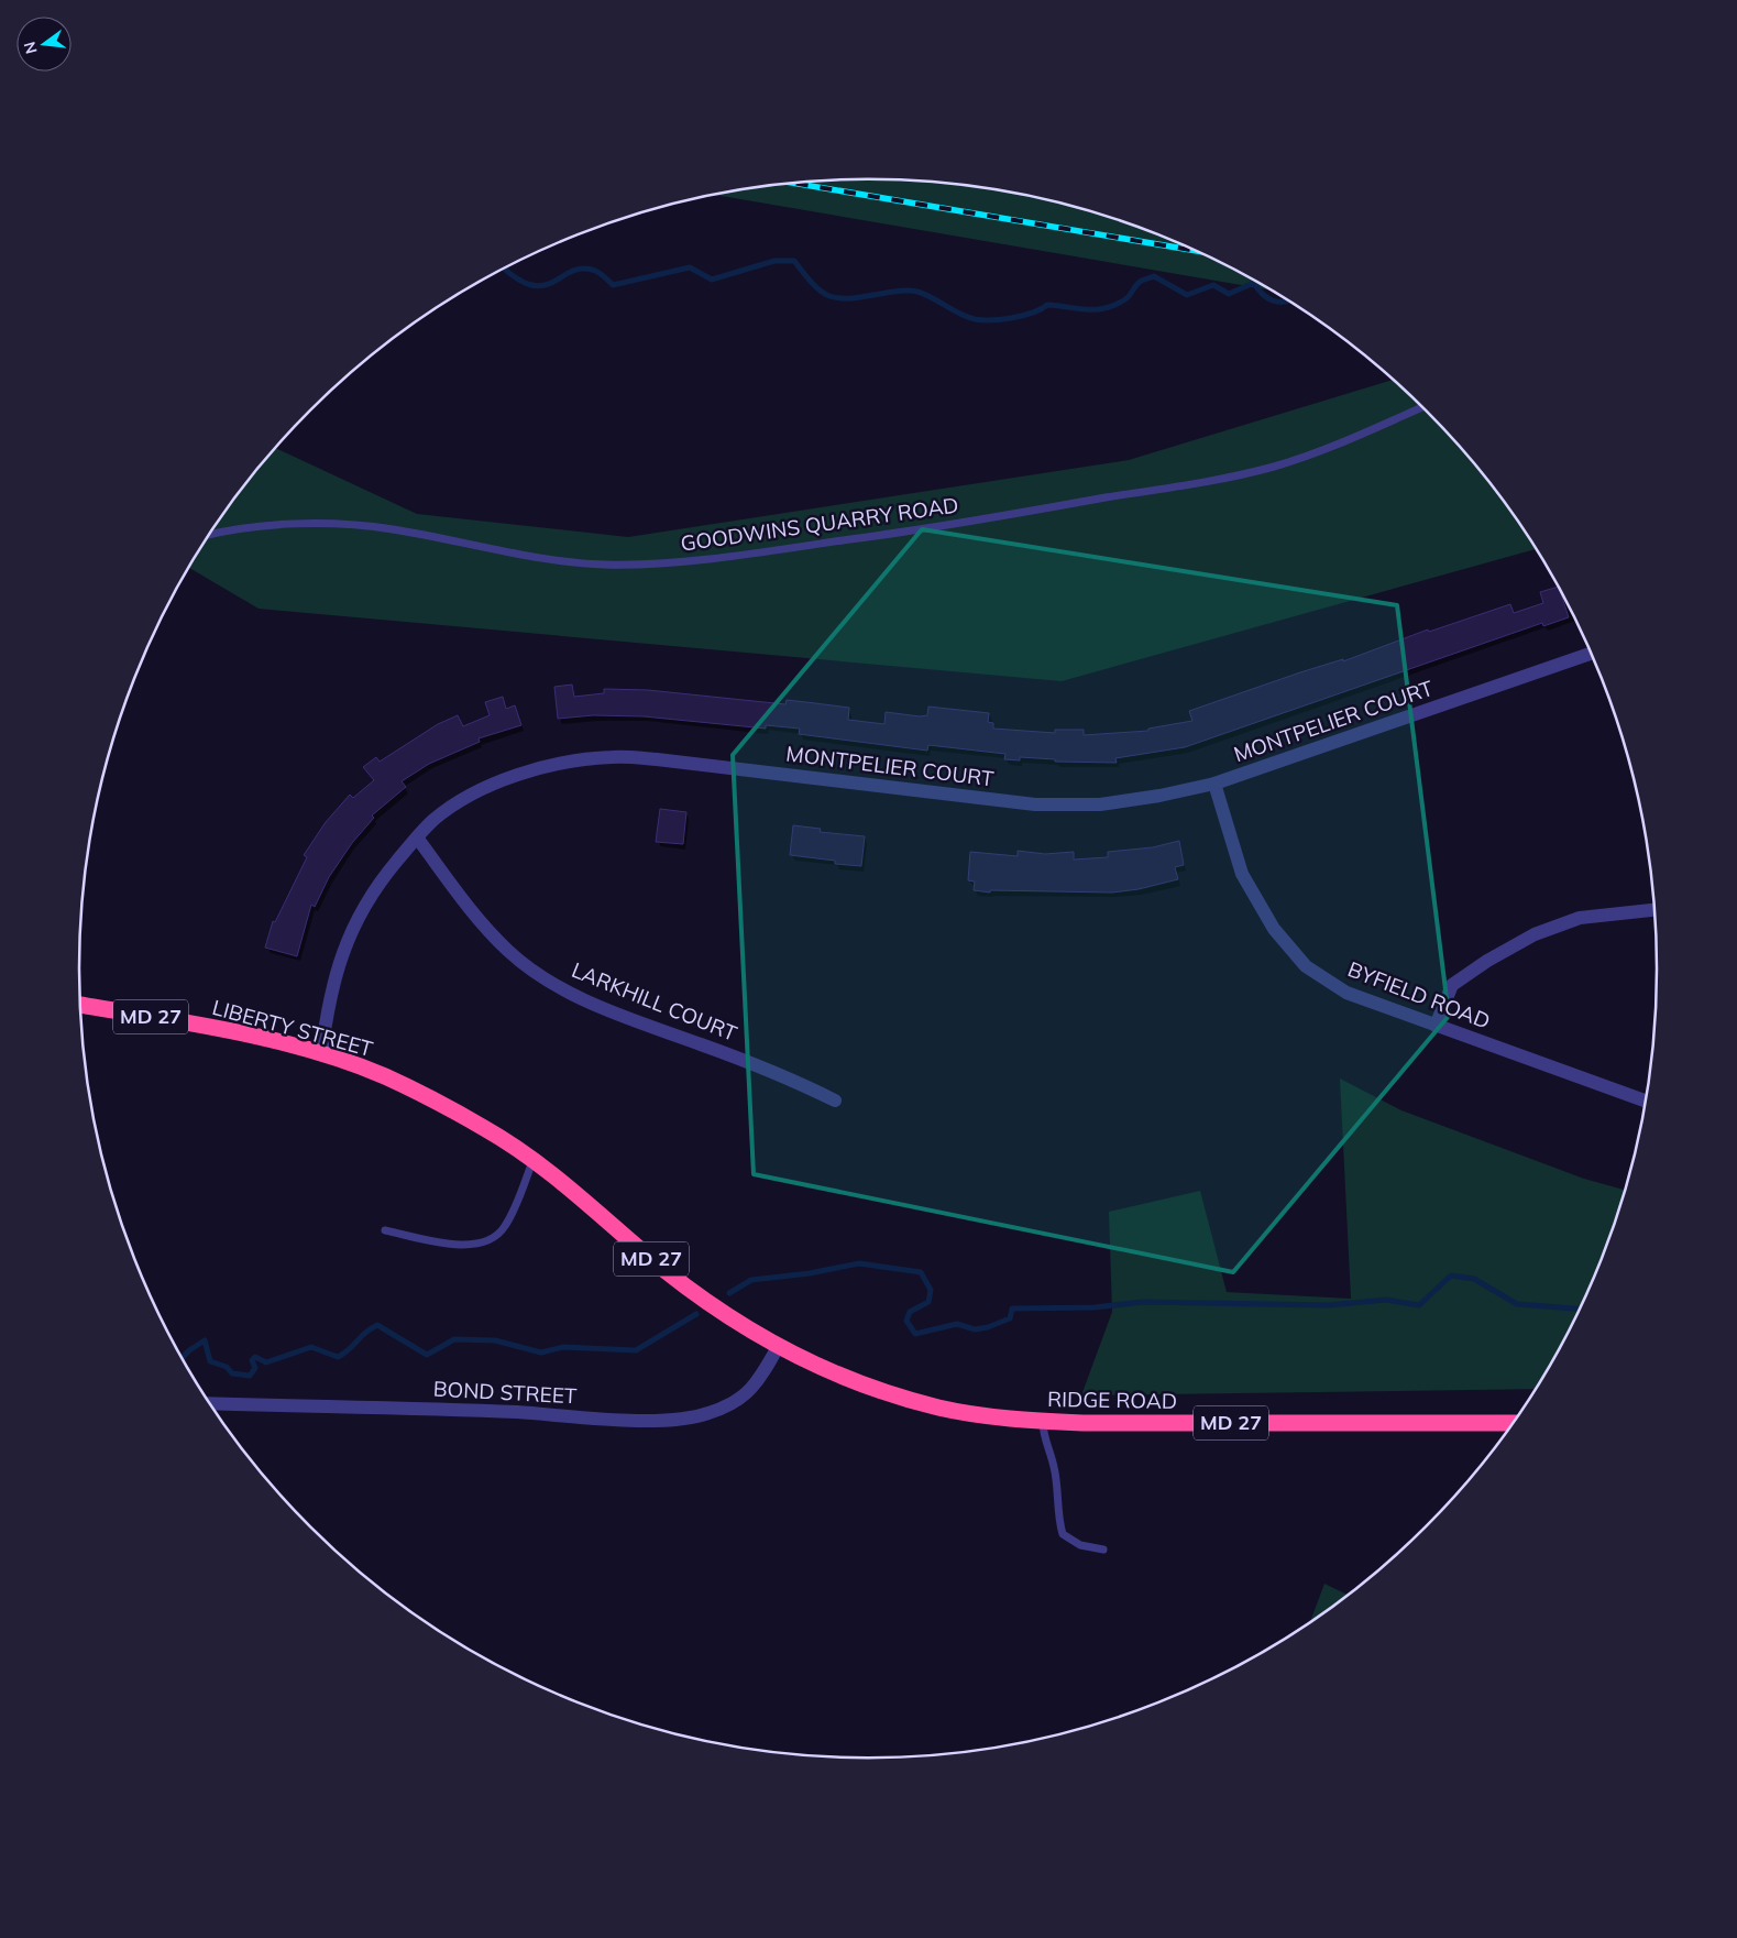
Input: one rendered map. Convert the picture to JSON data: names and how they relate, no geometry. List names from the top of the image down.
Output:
{
  "streets": {
    "highway": ["MD 27", "LIBERTY STREET", "RIDGE ROAD"],
    "street": [
      "MONTPELIER COURT",
      "BYFIELD ROAD",
      "LARKHILL COURT",
      "BOND STREET"
    ],
    "lane": ["GOODWINS QUARRY ROAD"]
  },
  "crossings": [
    ["MONTPELIER COURT", "BYFIELD ROAD"],
    ["MONTPELIER COURT", "LARKHILL COURT"],
    ["MONTPELIER COURT", "LIBERTY STREET"],
    ["LIBERTY STREET", "BOND STREET"],
    ["LIBERTY STREET", "RIDGE ROAD"],
    ["BOND STREET", "RIDGE ROAD"]
  ],
  "north": "left"
}
